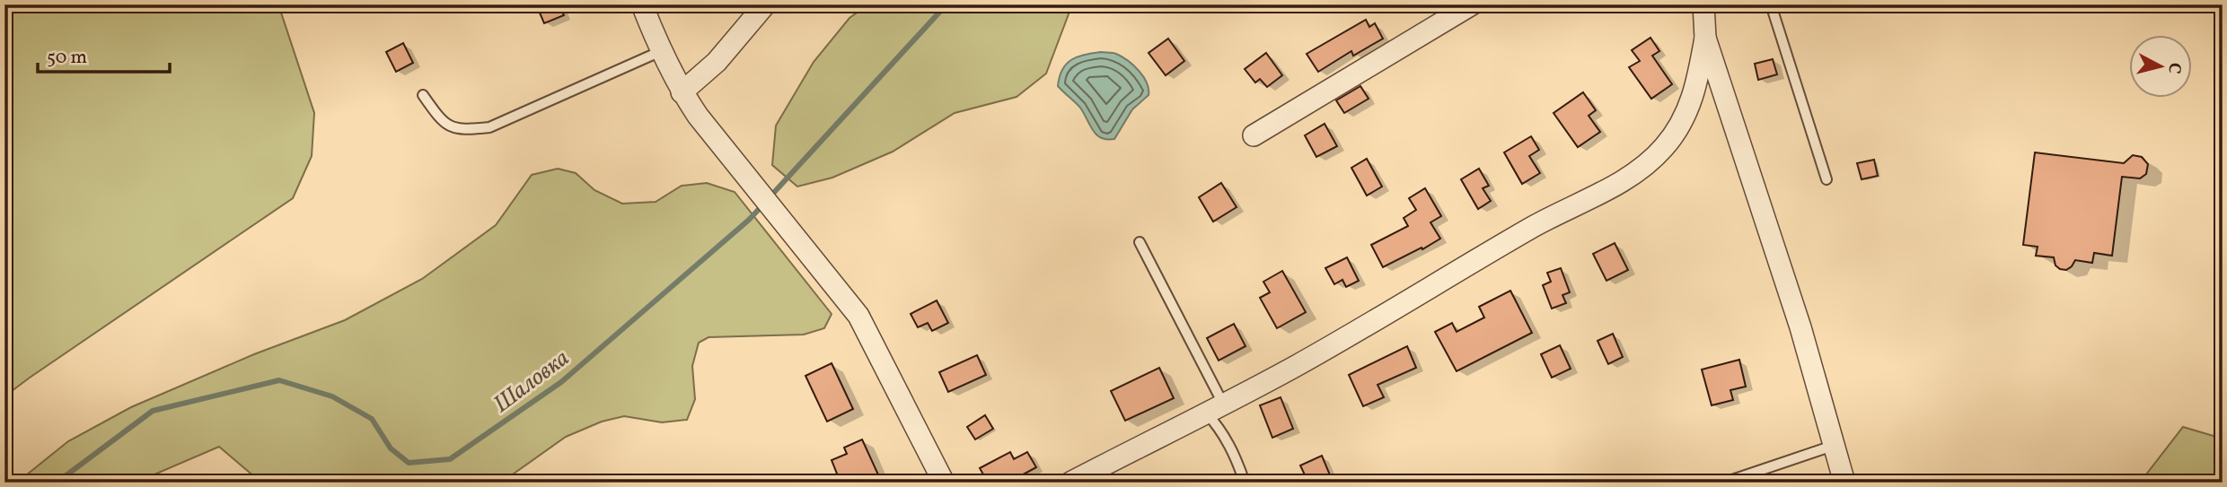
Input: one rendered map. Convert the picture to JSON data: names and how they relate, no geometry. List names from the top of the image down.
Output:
{
  "water": ["Шаловка"],
  "scale_bar": "50 m",
  "north": "right"
}
